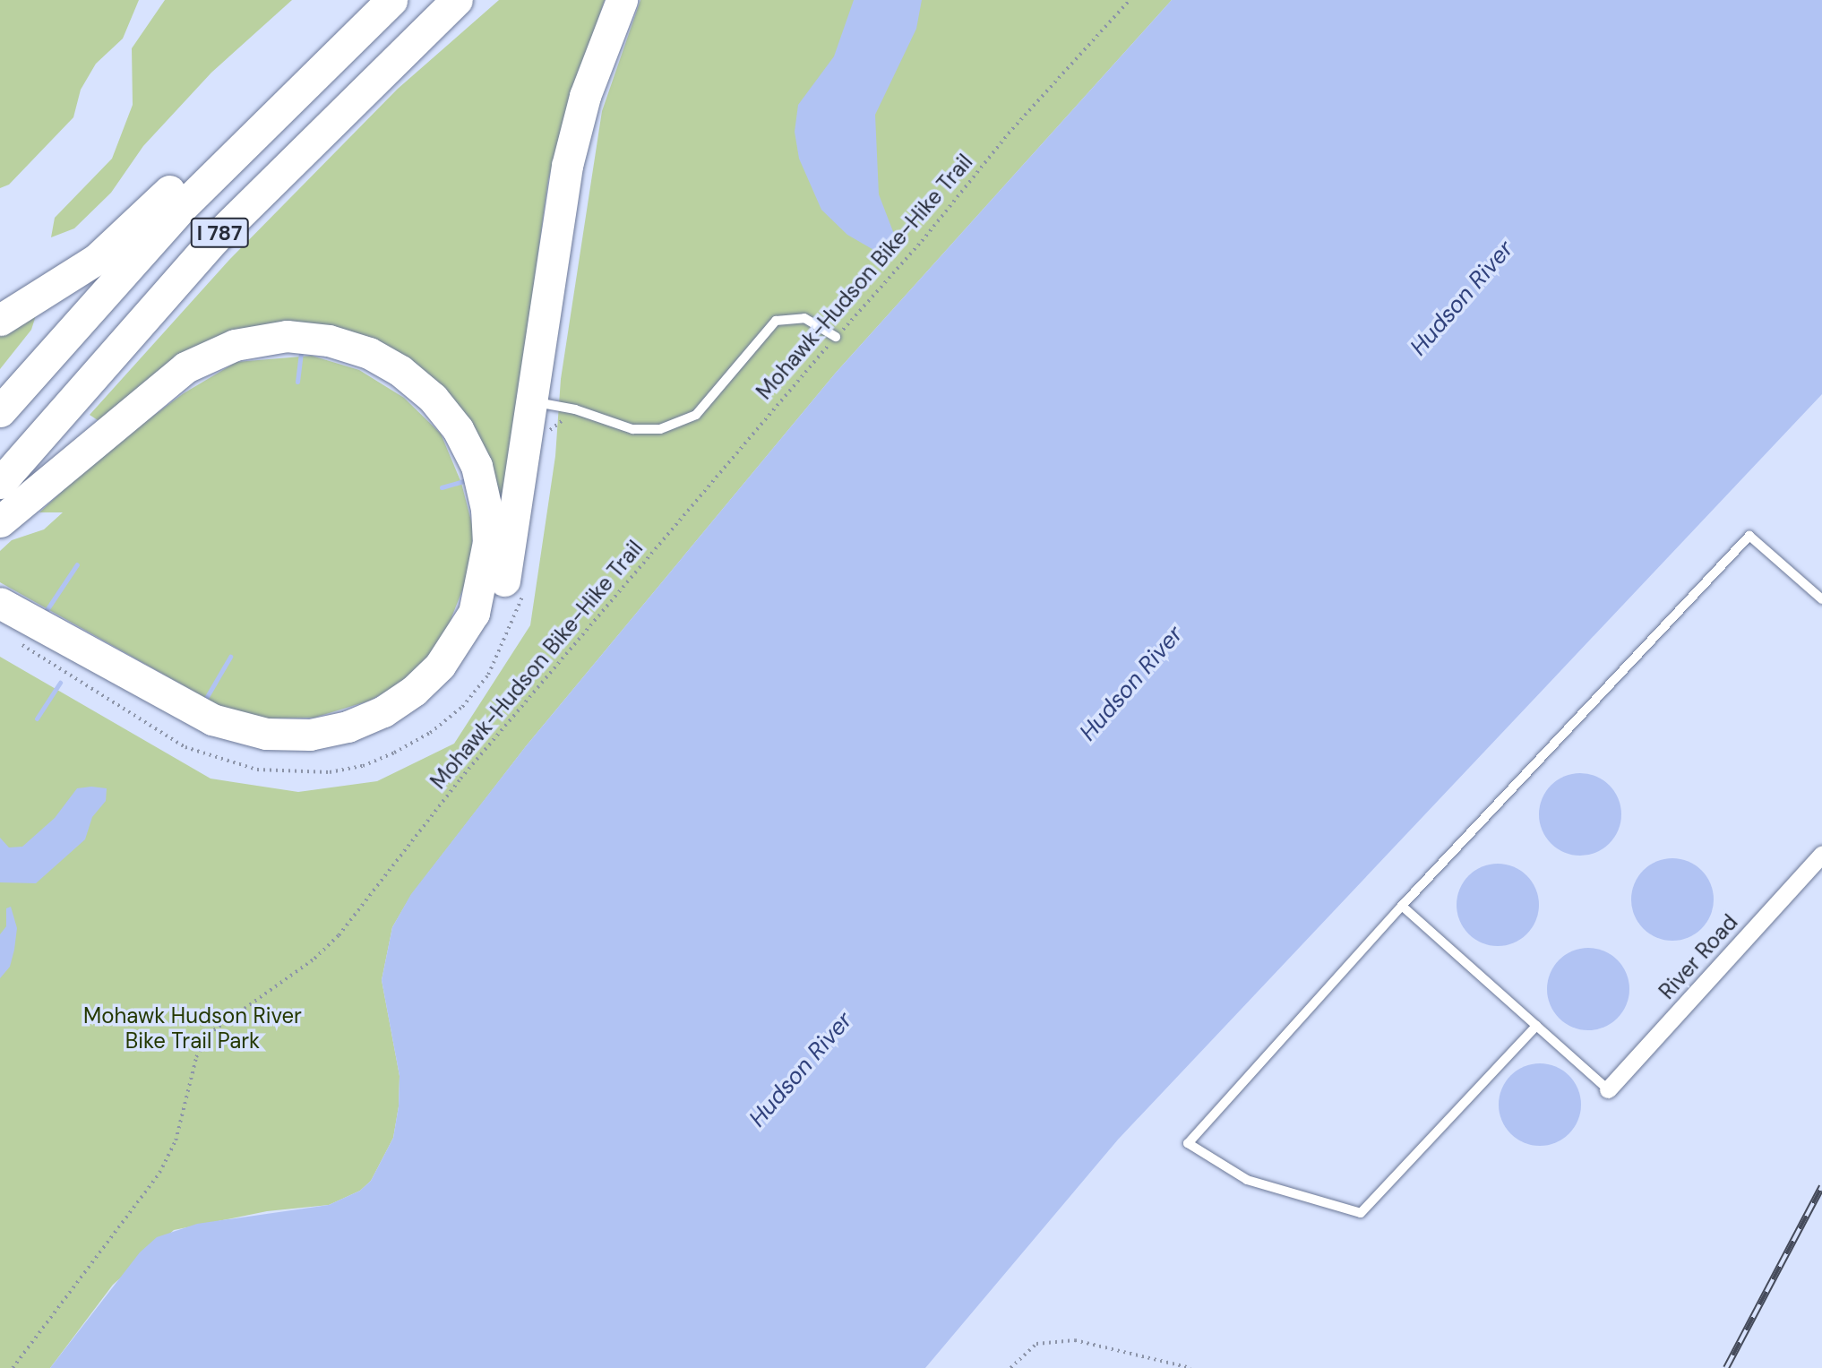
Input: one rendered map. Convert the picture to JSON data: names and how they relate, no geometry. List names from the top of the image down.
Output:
{
  "streets": {
    "highway": ["I 787"],
    "street": ["River Road"],
    "path": ["Mohawk-Hudson Bike-Hike Trail"]
  },
  "water": ["Hudson River"],
  "parks": ["Mohawk Hudson River Bike Trail Park"]
}
